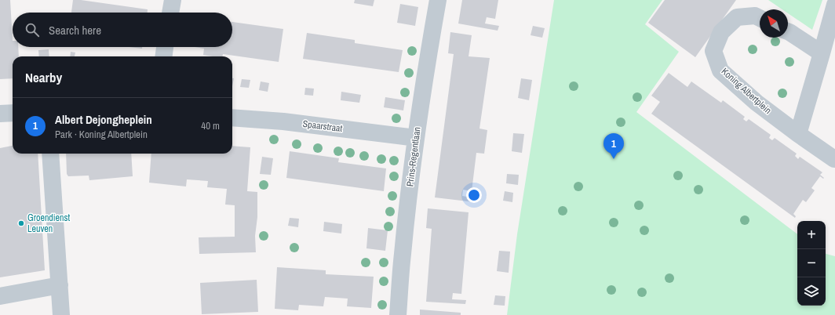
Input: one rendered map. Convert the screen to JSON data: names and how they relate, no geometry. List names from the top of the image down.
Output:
{
  "streets": {
    "street": ["Koning Albertplein", "Spaarstraat", "Prins-Regentlaan"]
  },
  "crossings": [
    ["Spaarstraat", "Prins-Regentlaan"]
  ],
  "places": ["Groendienst Leuven"],
  "north": "top left",
  "page": {
    "search": "Search here",
    "heading": "Nearby",
    "list": [
      {
        "mark": "1",
        "name": "Albert Dejongheplein",
        "note": "Park · Koning Albertplein",
        "value": "40 m"
      }
    ],
    "pins": "1",
    "map_buttons": ["+", "−"]
  }
}
